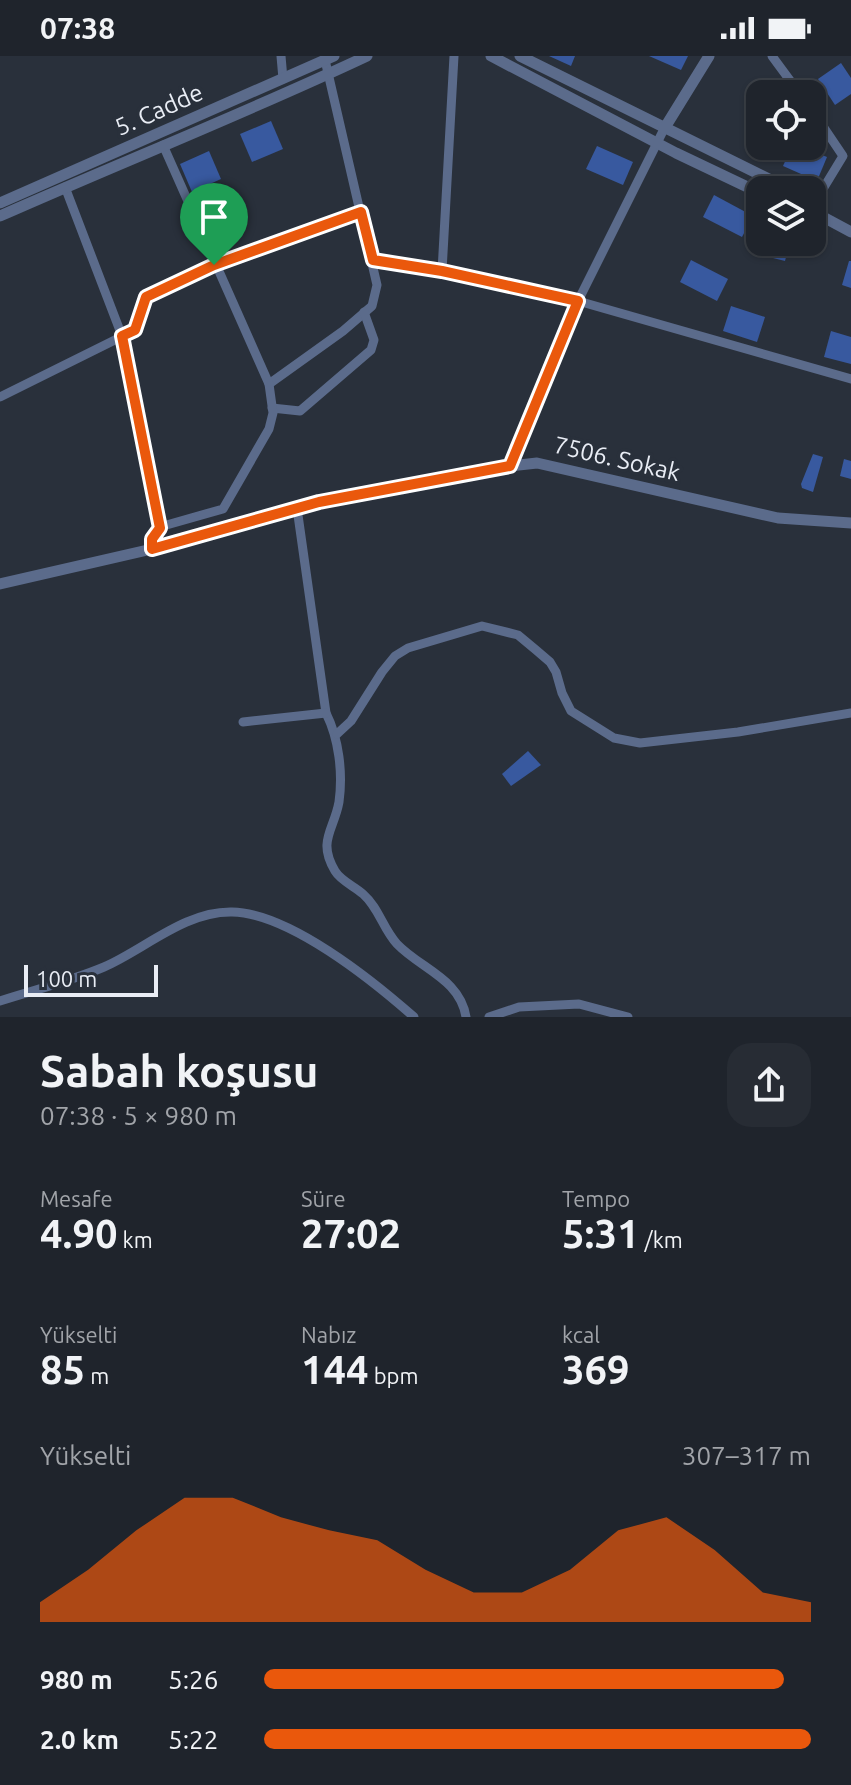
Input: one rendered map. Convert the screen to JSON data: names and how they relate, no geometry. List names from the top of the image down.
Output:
{
  "streets": {
    "street": ["5. Cadde", "7506. Sokak"]
  },
  "scale_bar": "100 m",
  "page": {
    "status": "07:38",
    "scale": "100 m",
    "heading": ["Sabah koşusu", "07:38 · 5 × 980 m"],
    "stats": [
      ["Mesafe", "4.90 km"],
      ["Süre", "27:02"],
      ["Tempo", "5:31 /km"],
      ["Yükselti", "85 m"],
      ["Nabız", "144 bpm"],
      ["kcal", "369"]
    ],
    "chart": ["Yükselti", "307–317 m"],
    "list": [
      {
        "name": "980 m",
        "note": "5:26"
      },
      {
        "name": "2.0 km",
        "note": "5:22"
      }
    ]
  }
}
